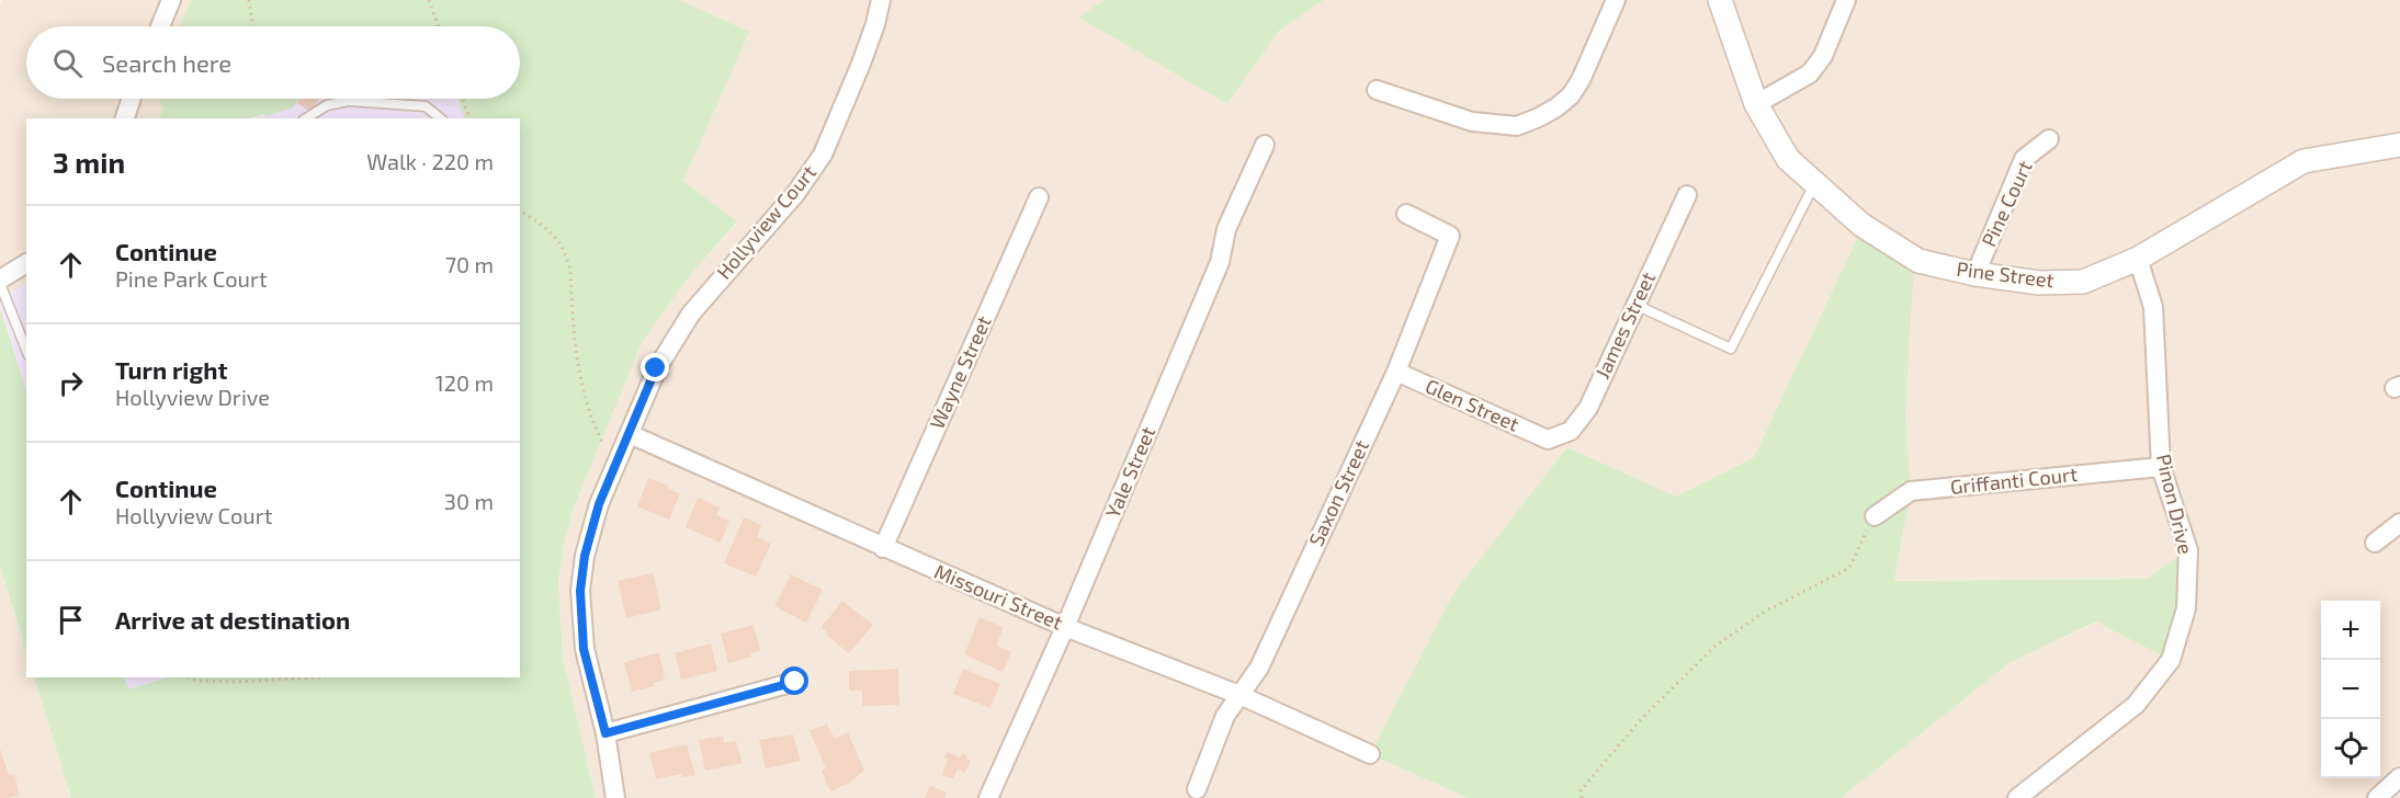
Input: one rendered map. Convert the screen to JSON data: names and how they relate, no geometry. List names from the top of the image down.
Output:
{
  "streets": {
    "street": [
      "Pine Court",
      "Hollyview Court",
      "Pine Street",
      "James Street",
      "Wayne Street",
      "Glen Street",
      "Yale Street",
      "Griffanti Court",
      "Saxon Street",
      "Pinon Drive",
      "Missouri Street"
    ]
  },
  "crossings": [
    ["Pine Court", "Pine Street"],
    ["Hollyview Court", "Missouri Street"],
    ["Pine Street", "Pinon Drive"],
    ["James Street", "Glen Street"],
    ["Wayne Street", "Missouri Street"],
    ["Glen Street", "Saxon Street"],
    ["Yale Street", "Missouri Street"],
    ["Griffanti Court", "Pinon Drive"],
    ["Saxon Street", "Missouri Street"]
  ],
  "page": {
    "search": "Search here",
    "heading": ["3 min", "Walk · 220 m"],
    "list": [
      ["Continue", "Pine Park Court", "70 m"],
      ["Turn right", "Hollyview Drive", "120 m"],
      ["Continue", "Hollyview Court", "30 m"],
      "Arrive at destination"
    ],
    "map_buttons": ["+", "−"]
  }
}
